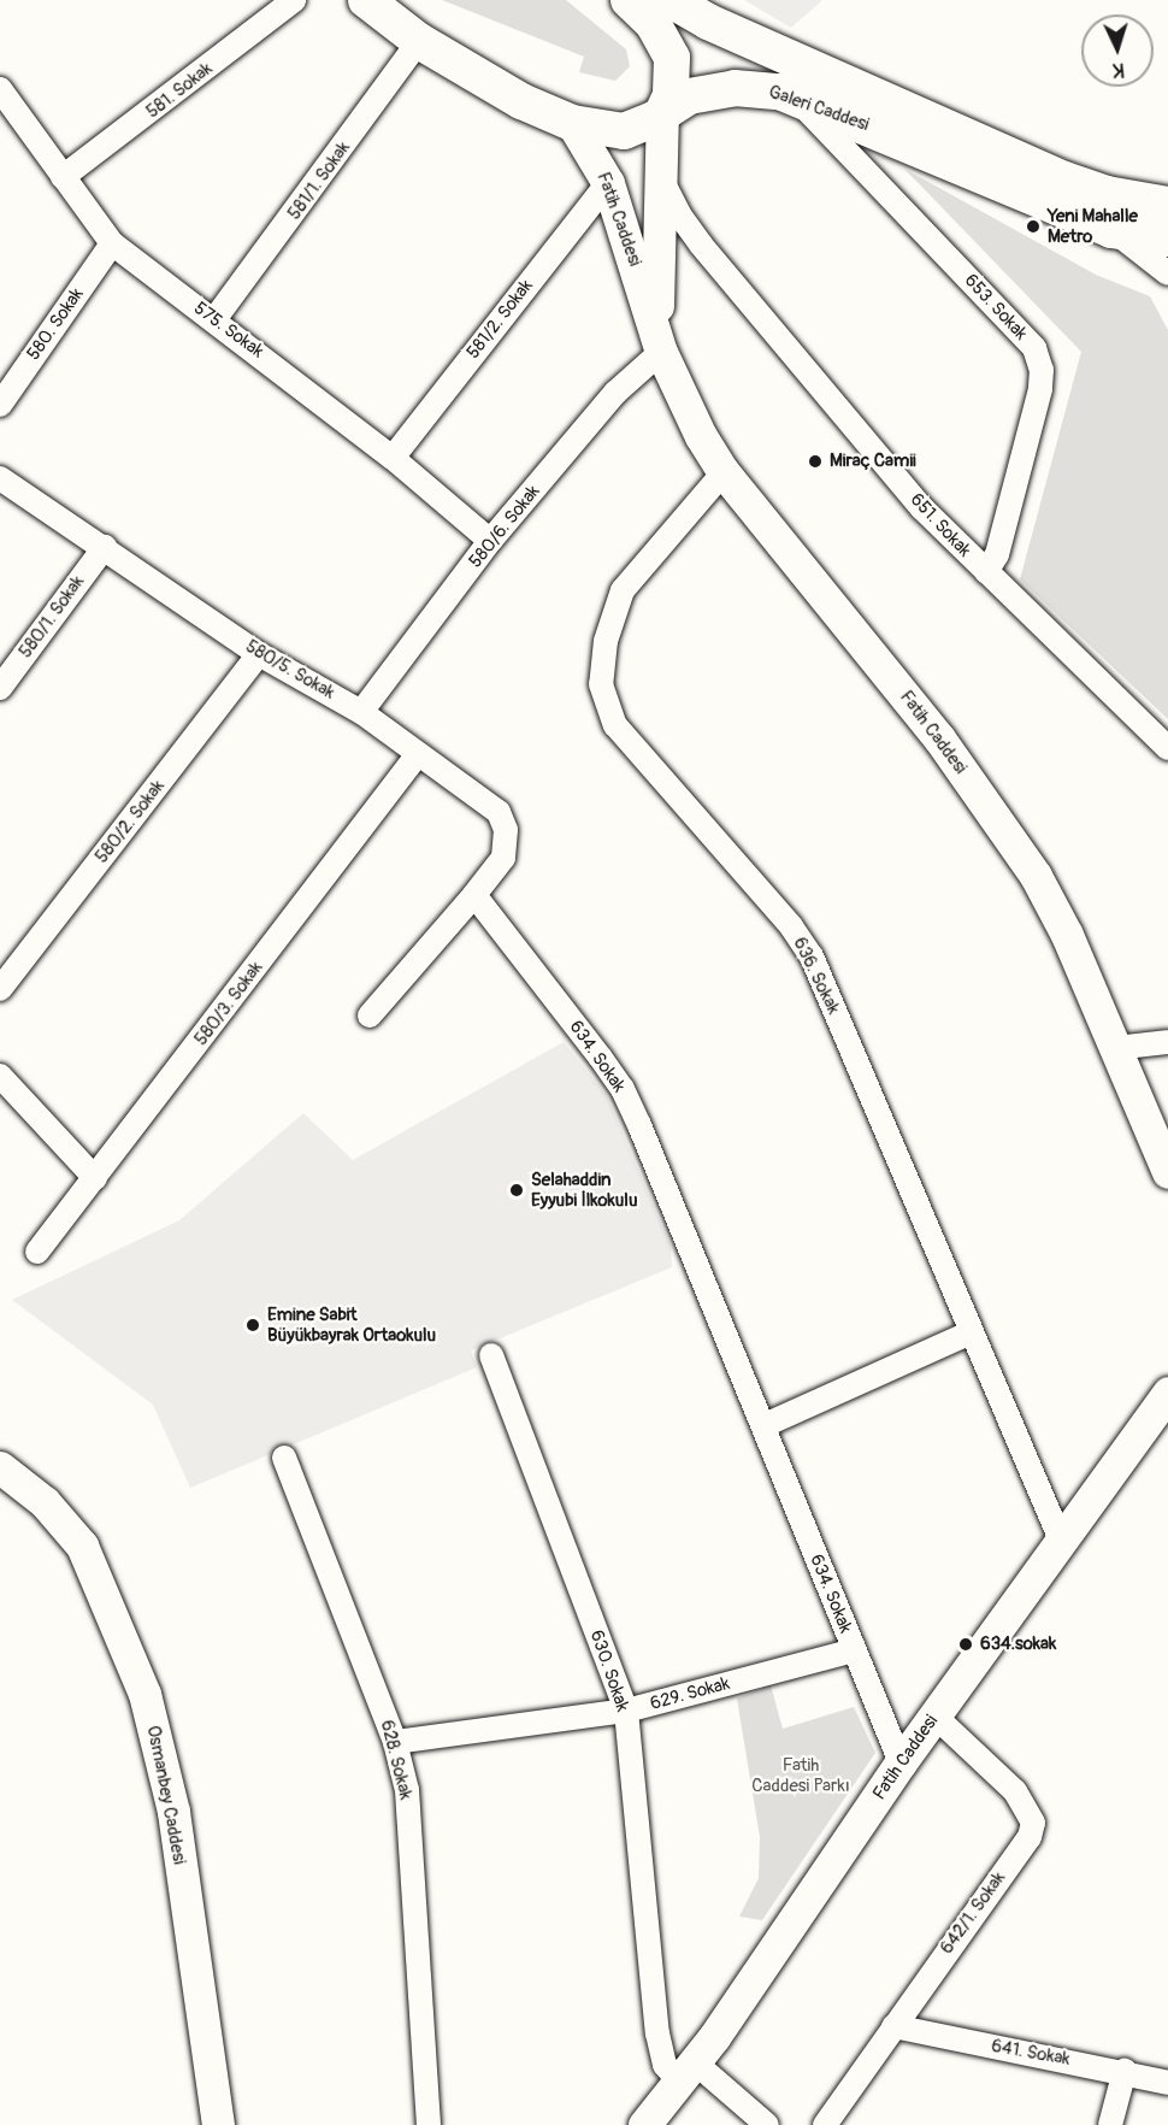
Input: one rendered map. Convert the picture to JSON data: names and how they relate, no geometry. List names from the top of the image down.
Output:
{
  "streets": {
    "main road": ["Galeri Caddesi", "Fatih Caddesi", "Osmanbey Caddesi"],
    "street": [
      "581. Sokak",
      "581/1. Sokak",
      "653. Sokak",
      "581/2. Sokak",
      "580. Sokak",
      "575. Sokak",
      "651. Sokak",
      "580/6. Sokak",
      "580/1. Sokak",
      "580/5. Sokak",
      "580/2. Sokak",
      "636. Sokak",
      "580/3. Sokak",
      "634. Sokak",
      "630. Sokak",
      "629. Sokak",
      "628. Sokak",
      "642/1. Sokak",
      "641. Sokak"
    ]
  },
  "crossings": [
    ["581. Sokak", "575. Sokak"],
    ["Galeri Caddesi", "581/1. Sokak"],
    ["Galeri Caddesi", "Fatih Caddesi"],
    ["Galeri Caddesi", "653. Sokak"],
    ["581/1. Sokak", "575. Sokak"],
    ["Fatih Caddesi", "581/2. Sokak"],
    ["Fatih Caddesi", "651. Sokak"],
    ["Fatih Caddesi", "580/6. Sokak"],
    ["Fatih Caddesi", "636. Sokak"],
    ["Fatih Caddesi", "634. Sokak"],
    ["Fatih Caddesi", "630. Sokak"],
    ["Fatih Caddesi", "642/1. Sokak"],
    ["653. Sokak", "651. Sokak"],
    ["581/2. Sokak", "575. Sokak"],
    ["580. Sokak", "575. Sokak"],
    ["575. Sokak", "580/6. Sokak"],
    ["580/6. Sokak", "580/5. Sokak"],
    ["580/1. Sokak", "580/5. Sokak"],
    ["580/5. Sokak", "580/2. Sokak"],
    ["580/5. Sokak", "580/3. Sokak"],
    ["580/5. Sokak", "634. Sokak"],
    ["634. Sokak", "629. Sokak"],
    ["630. Sokak", "629. Sokak"],
    ["629. Sokak", "628. Sokak"],
    ["642/1. Sokak", "641. Sokak"]
  ],
  "parks": ["Fatih Caddesi Parkı"],
  "places": [
    "Yeni Mahalle Metro",
    "Miraç Camii",
    "Selahaddin Eyyubi İlkokulu",
    "Emine Sabit Büyükbayrak Ortaokulu",
    "634.sokak"
  ],
  "north": "bottom"
}
